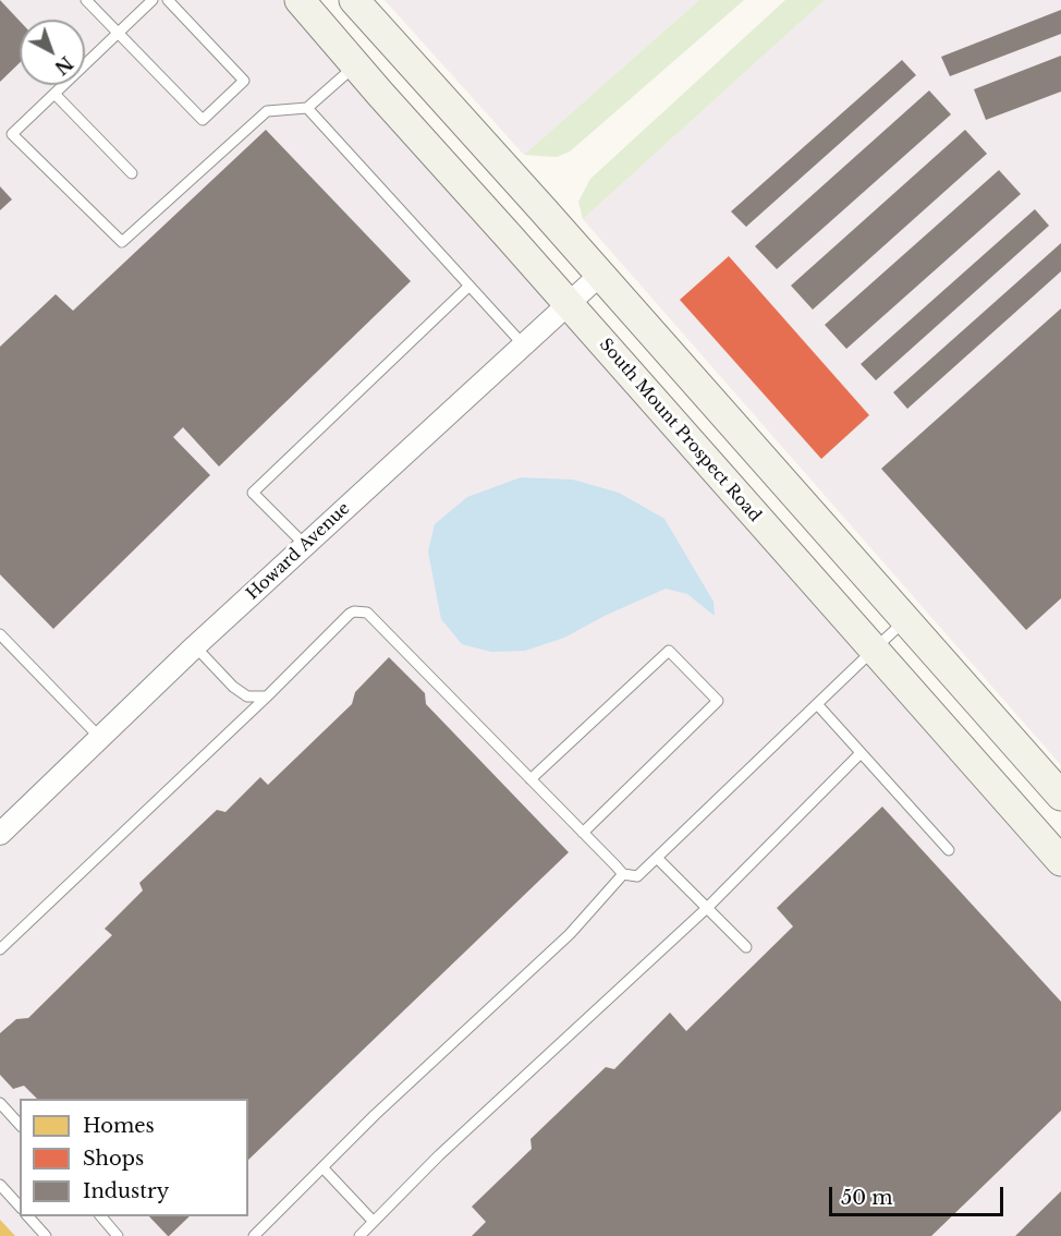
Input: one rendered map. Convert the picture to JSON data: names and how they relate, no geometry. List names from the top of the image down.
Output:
{
  "streets": {
    "main road": ["South Mount Prospect Road"],
    "street": ["Howard Avenue"]
  },
  "crossings": [
    ["South Mount Prospect Road", "Howard Avenue"]
  ],
  "legend": ["Homes", "Shops", "Industry"],
  "scale_bar": "50 m",
  "north": "bottom right"
}
